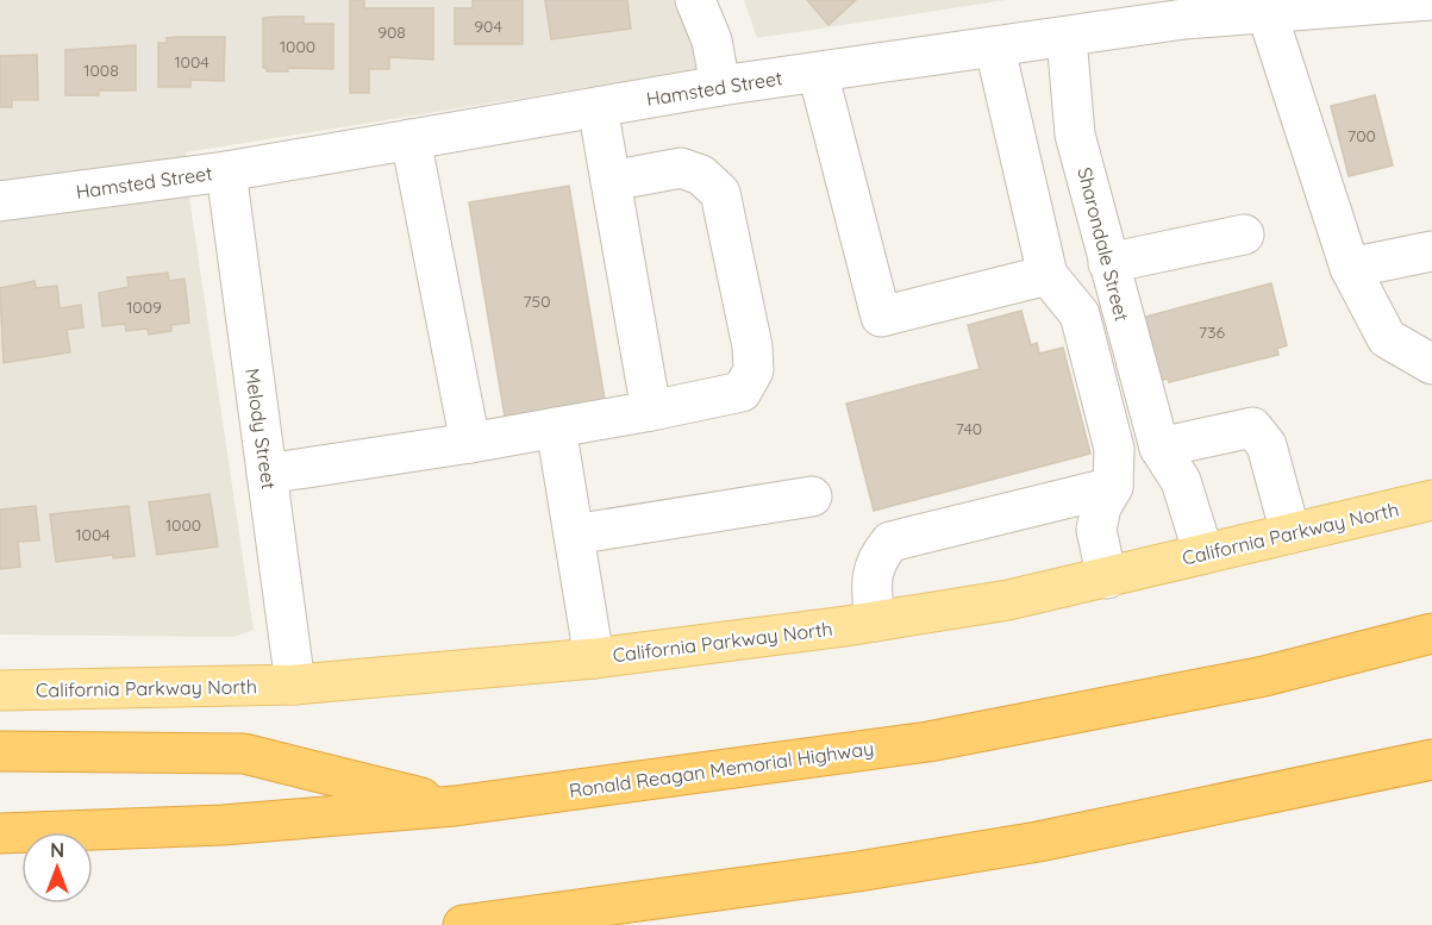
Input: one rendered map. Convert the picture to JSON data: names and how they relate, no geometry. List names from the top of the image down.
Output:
{
  "streets": {
    "highway": ["Ronald Reagan Memorial Highway"],
    "main road": ["California Parkway North"],
    "street": ["Hamsted Street", "Sharondale Street", "Melody Street"]
  },
  "crossings": [
    ["Hamsted Street", "Sharondale Street"],
    ["Hamsted Street", "Melody Street"],
    ["Sharondale Street", "California Parkway North"],
    ["Melody Street", "California Parkway North"]
  ],
  "house_numbers": [
    "904",
    "908",
    "1000",
    "1004",
    "1008",
    "700",
    "750",
    "1009",
    "736",
    "740",
    "1000",
    "1004"
  ],
  "north": "top"
}
